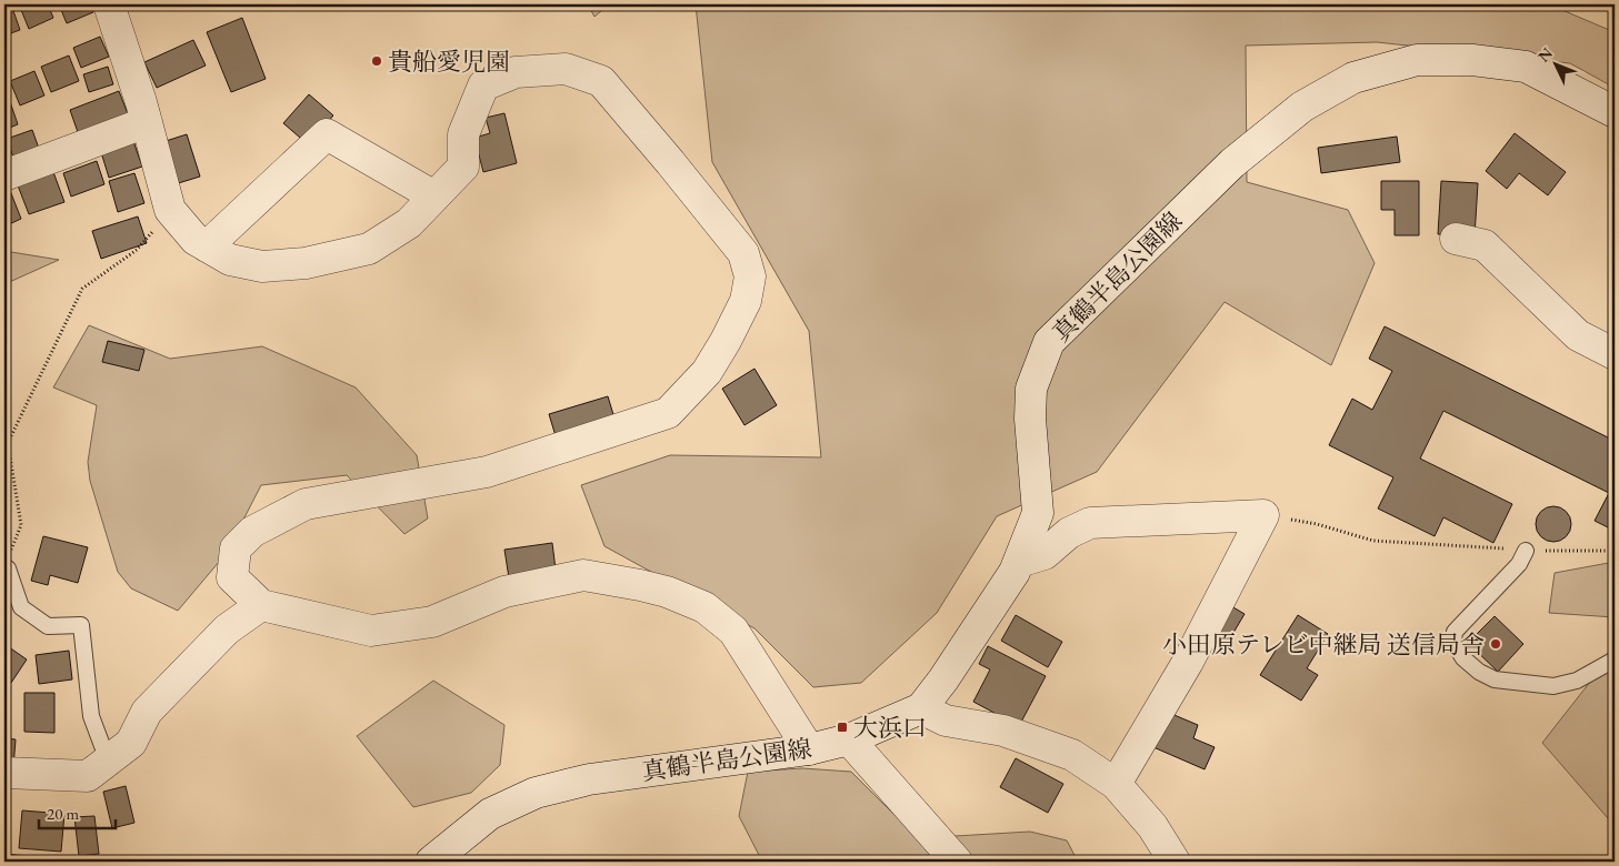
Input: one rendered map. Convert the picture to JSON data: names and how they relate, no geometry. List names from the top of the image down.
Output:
{
  "streets": {
    "street": ["真鶴半島公園線"]
  },
  "places": {
    "other": ["貴船愛児園", "小田原テレビ中継局 送信局舎"],
    "transit": ["大浜口"]
  },
  "scale_bar": "20 m",
  "north": "top left"
}
